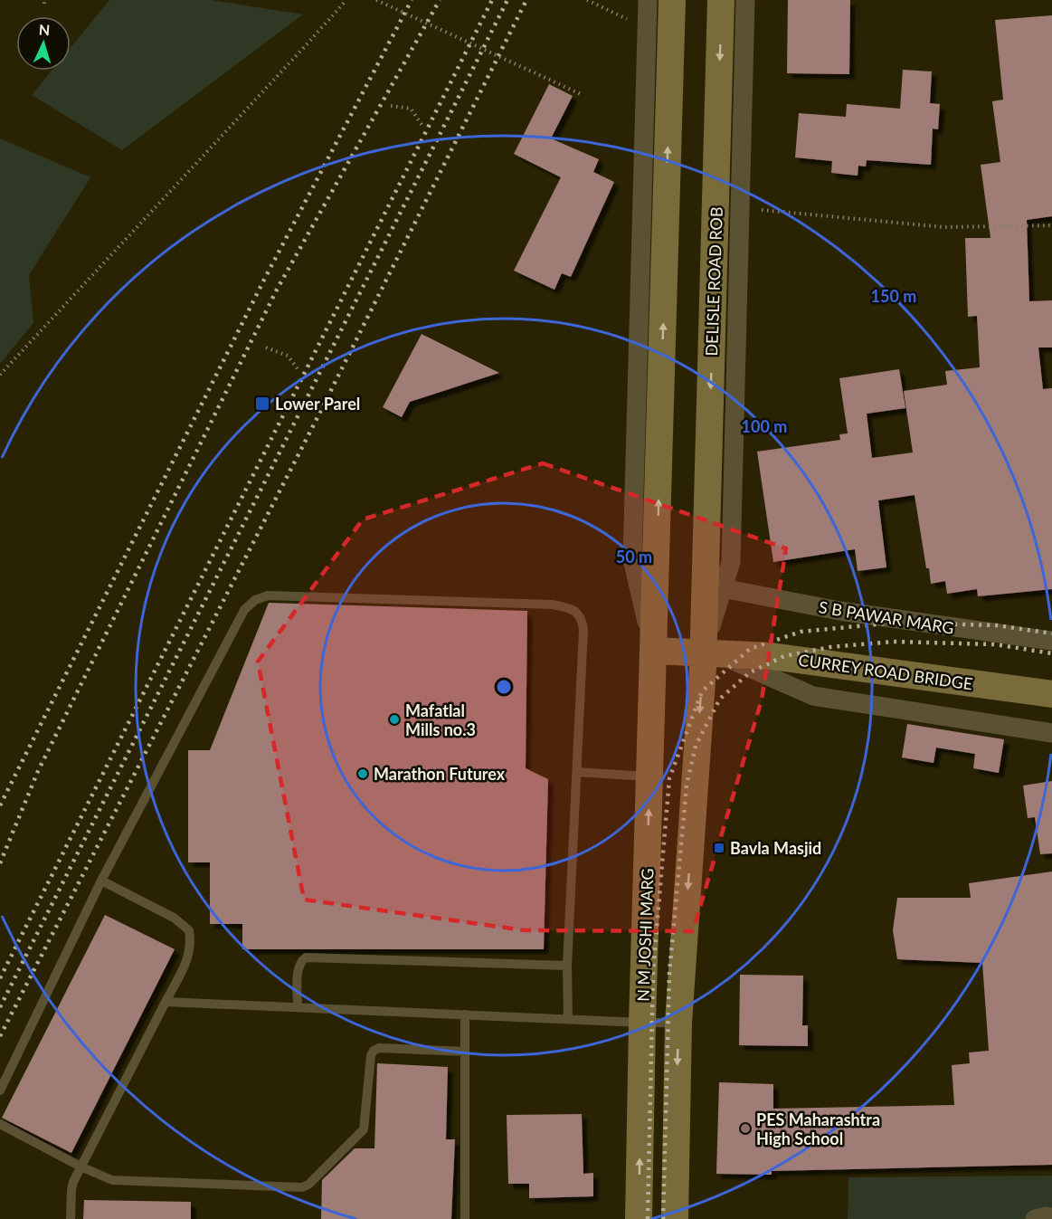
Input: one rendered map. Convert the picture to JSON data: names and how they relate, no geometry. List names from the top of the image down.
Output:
{
  "streets": {
    "main road": ["DELISLE ROAD ROB", "CURREY ROAD BRIDGE", "N M JOSHI MARG"],
    "street": ["S B PAWAR MARG"]
  },
  "crossings": [
    ["DELISLE ROAD ROB", "CURREY ROAD BRIDGE"],
    ["CURREY ROAD BRIDGE", "N M JOSHI MARG"]
  ],
  "one_way": ["DELISLE ROAD ROB"],
  "places": {
    "transit": ["Lower Parel", "Bavla Masjid"],
    "other": ["Mafatlal Mills no.3", "Marathon Futurex", "PES Maharashtra High School"]
  },
  "north": "top",
  "rings": ["150 m", "100 m", "50 m"]
}
